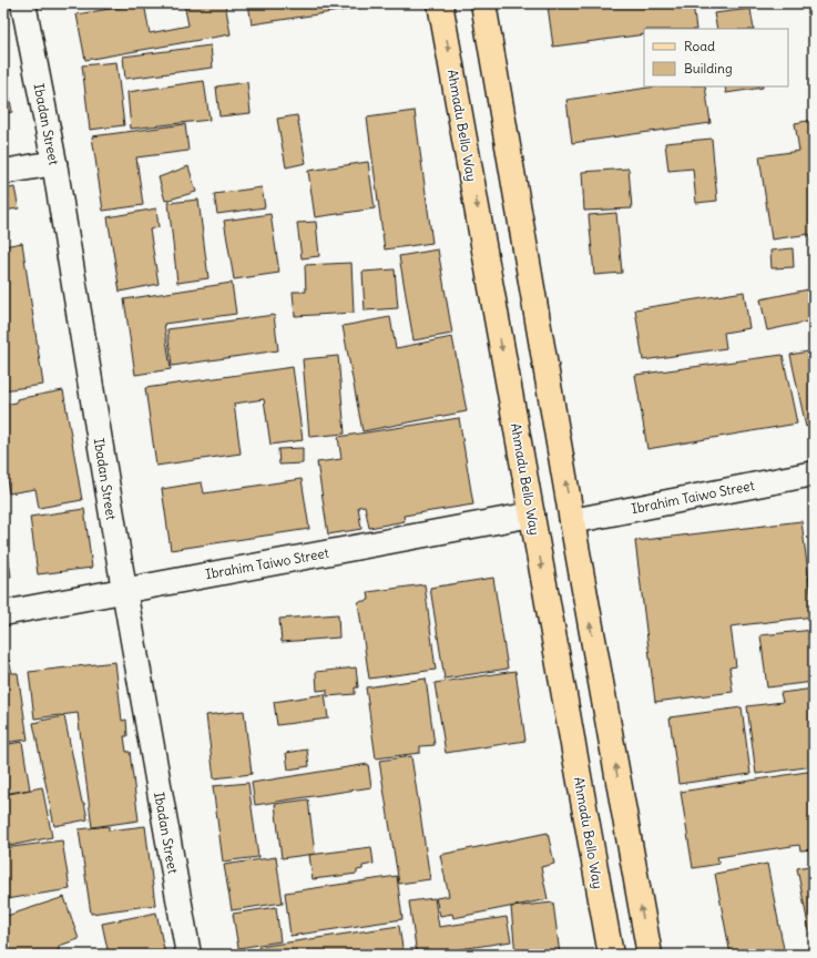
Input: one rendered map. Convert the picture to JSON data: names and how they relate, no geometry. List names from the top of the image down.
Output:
{
  "streets": {
    "main road": ["Ahmadu Bello Way"],
    "street": ["Ibadan Street", "Ibrahim Taiwo Street"]
  },
  "crossings": [
    ["Ibadan Street", "Ibrahim Taiwo Street"],
    ["Ahmadu Bello Way", "Ibrahim Taiwo Street"]
  ],
  "legend": ["Road", "Building"]
}
